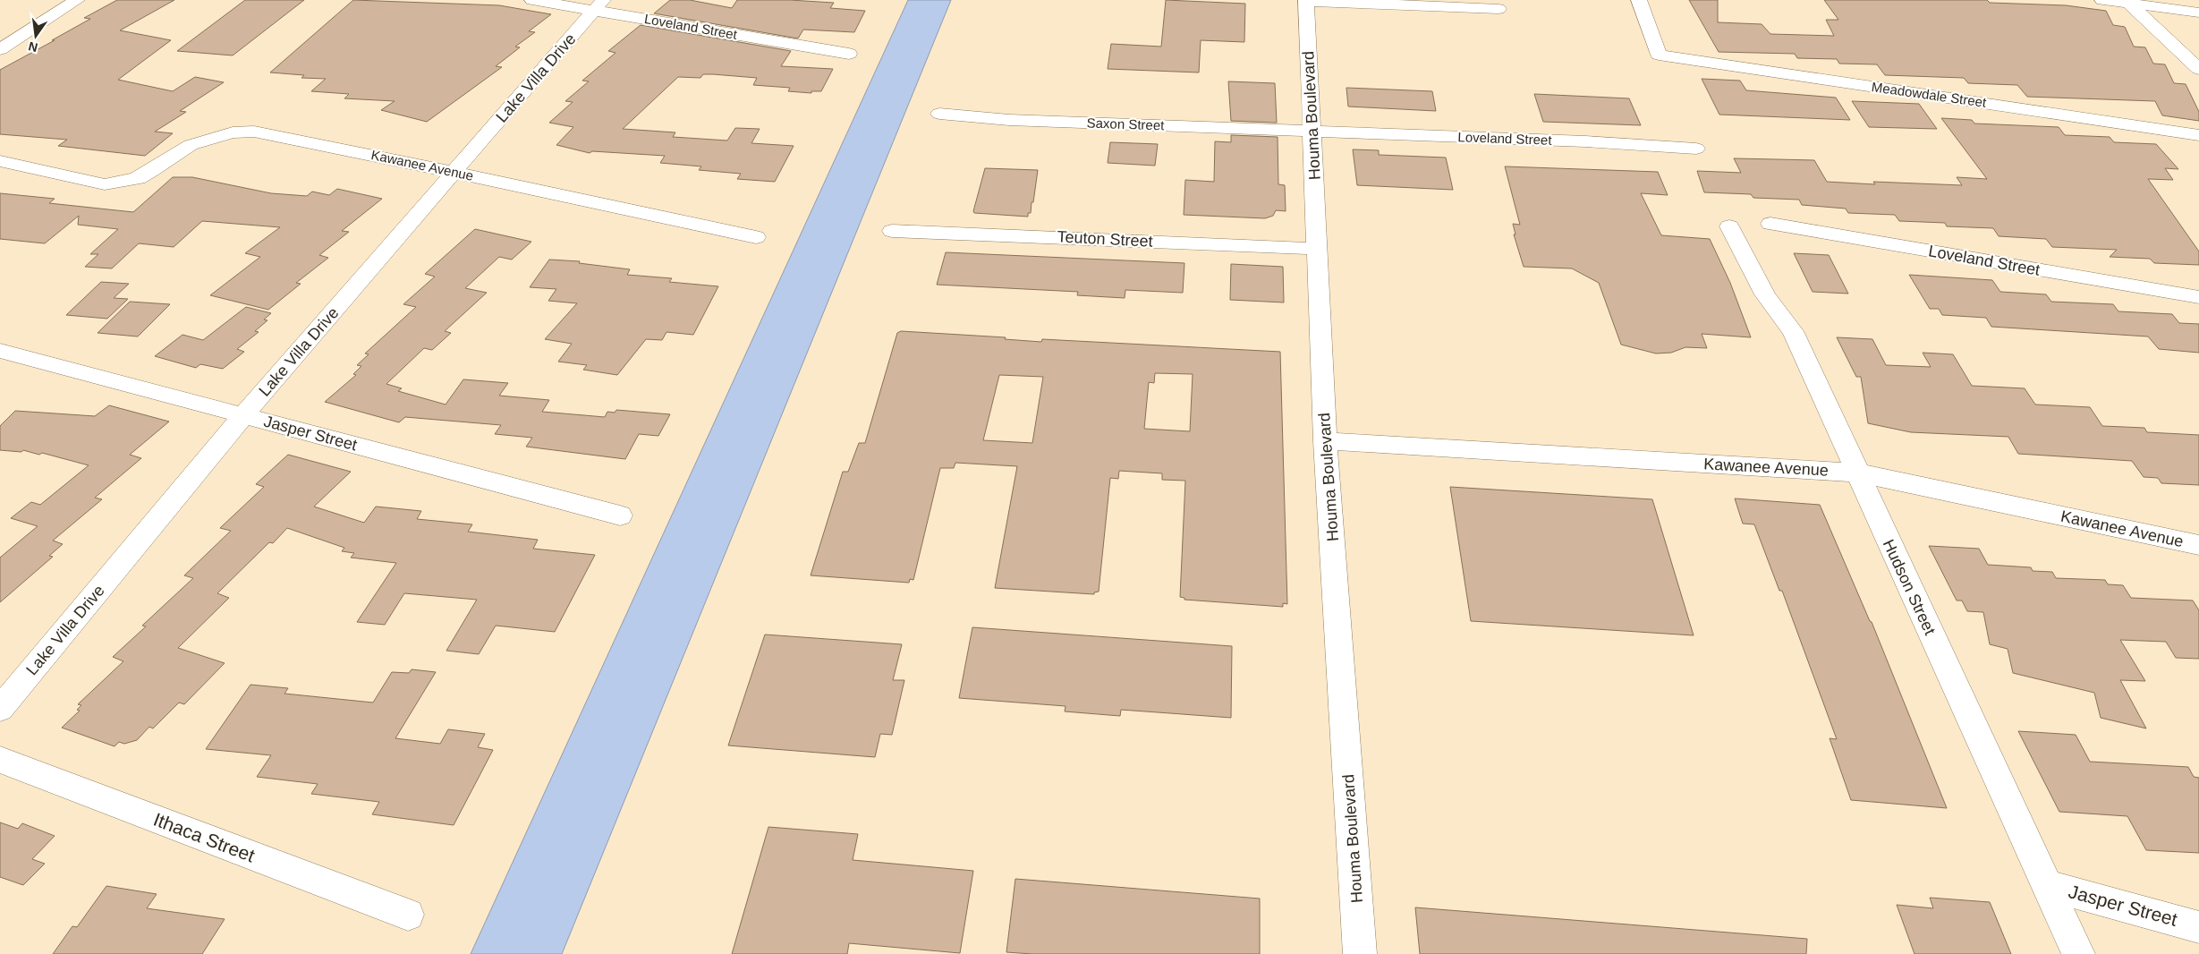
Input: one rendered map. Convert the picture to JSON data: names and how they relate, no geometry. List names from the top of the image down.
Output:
{
  "streets": {
    "street": [
      "Loveland Street",
      "Lake Villa Drive",
      "Meadowdale Street",
      "Houma Boulevard",
      "Saxon Street",
      "Kawanee Avenue",
      "Teuton Street",
      "Jasper Street",
      "Hudson Street",
      "Ithaca Street"
    ]
  },
  "crossings": [
    ["Loveland Street", "Lake Villa Drive"],
    ["Loveland Street", "Houma Boulevard"],
    ["Loveland Street", "Saxon Street"],
    ["Lake Villa Drive", "Kawanee Avenue"],
    ["Lake Villa Drive", "Jasper Street"],
    ["Houma Boulevard", "Saxon Street"],
    ["Houma Boulevard", "Kawanee Avenue"],
    ["Houma Boulevard", "Teuton Street"],
    ["Kawanee Avenue", "Hudson Street"],
    ["Jasper Street", "Hudson Street"]
  ],
  "north": "bottom"
}
